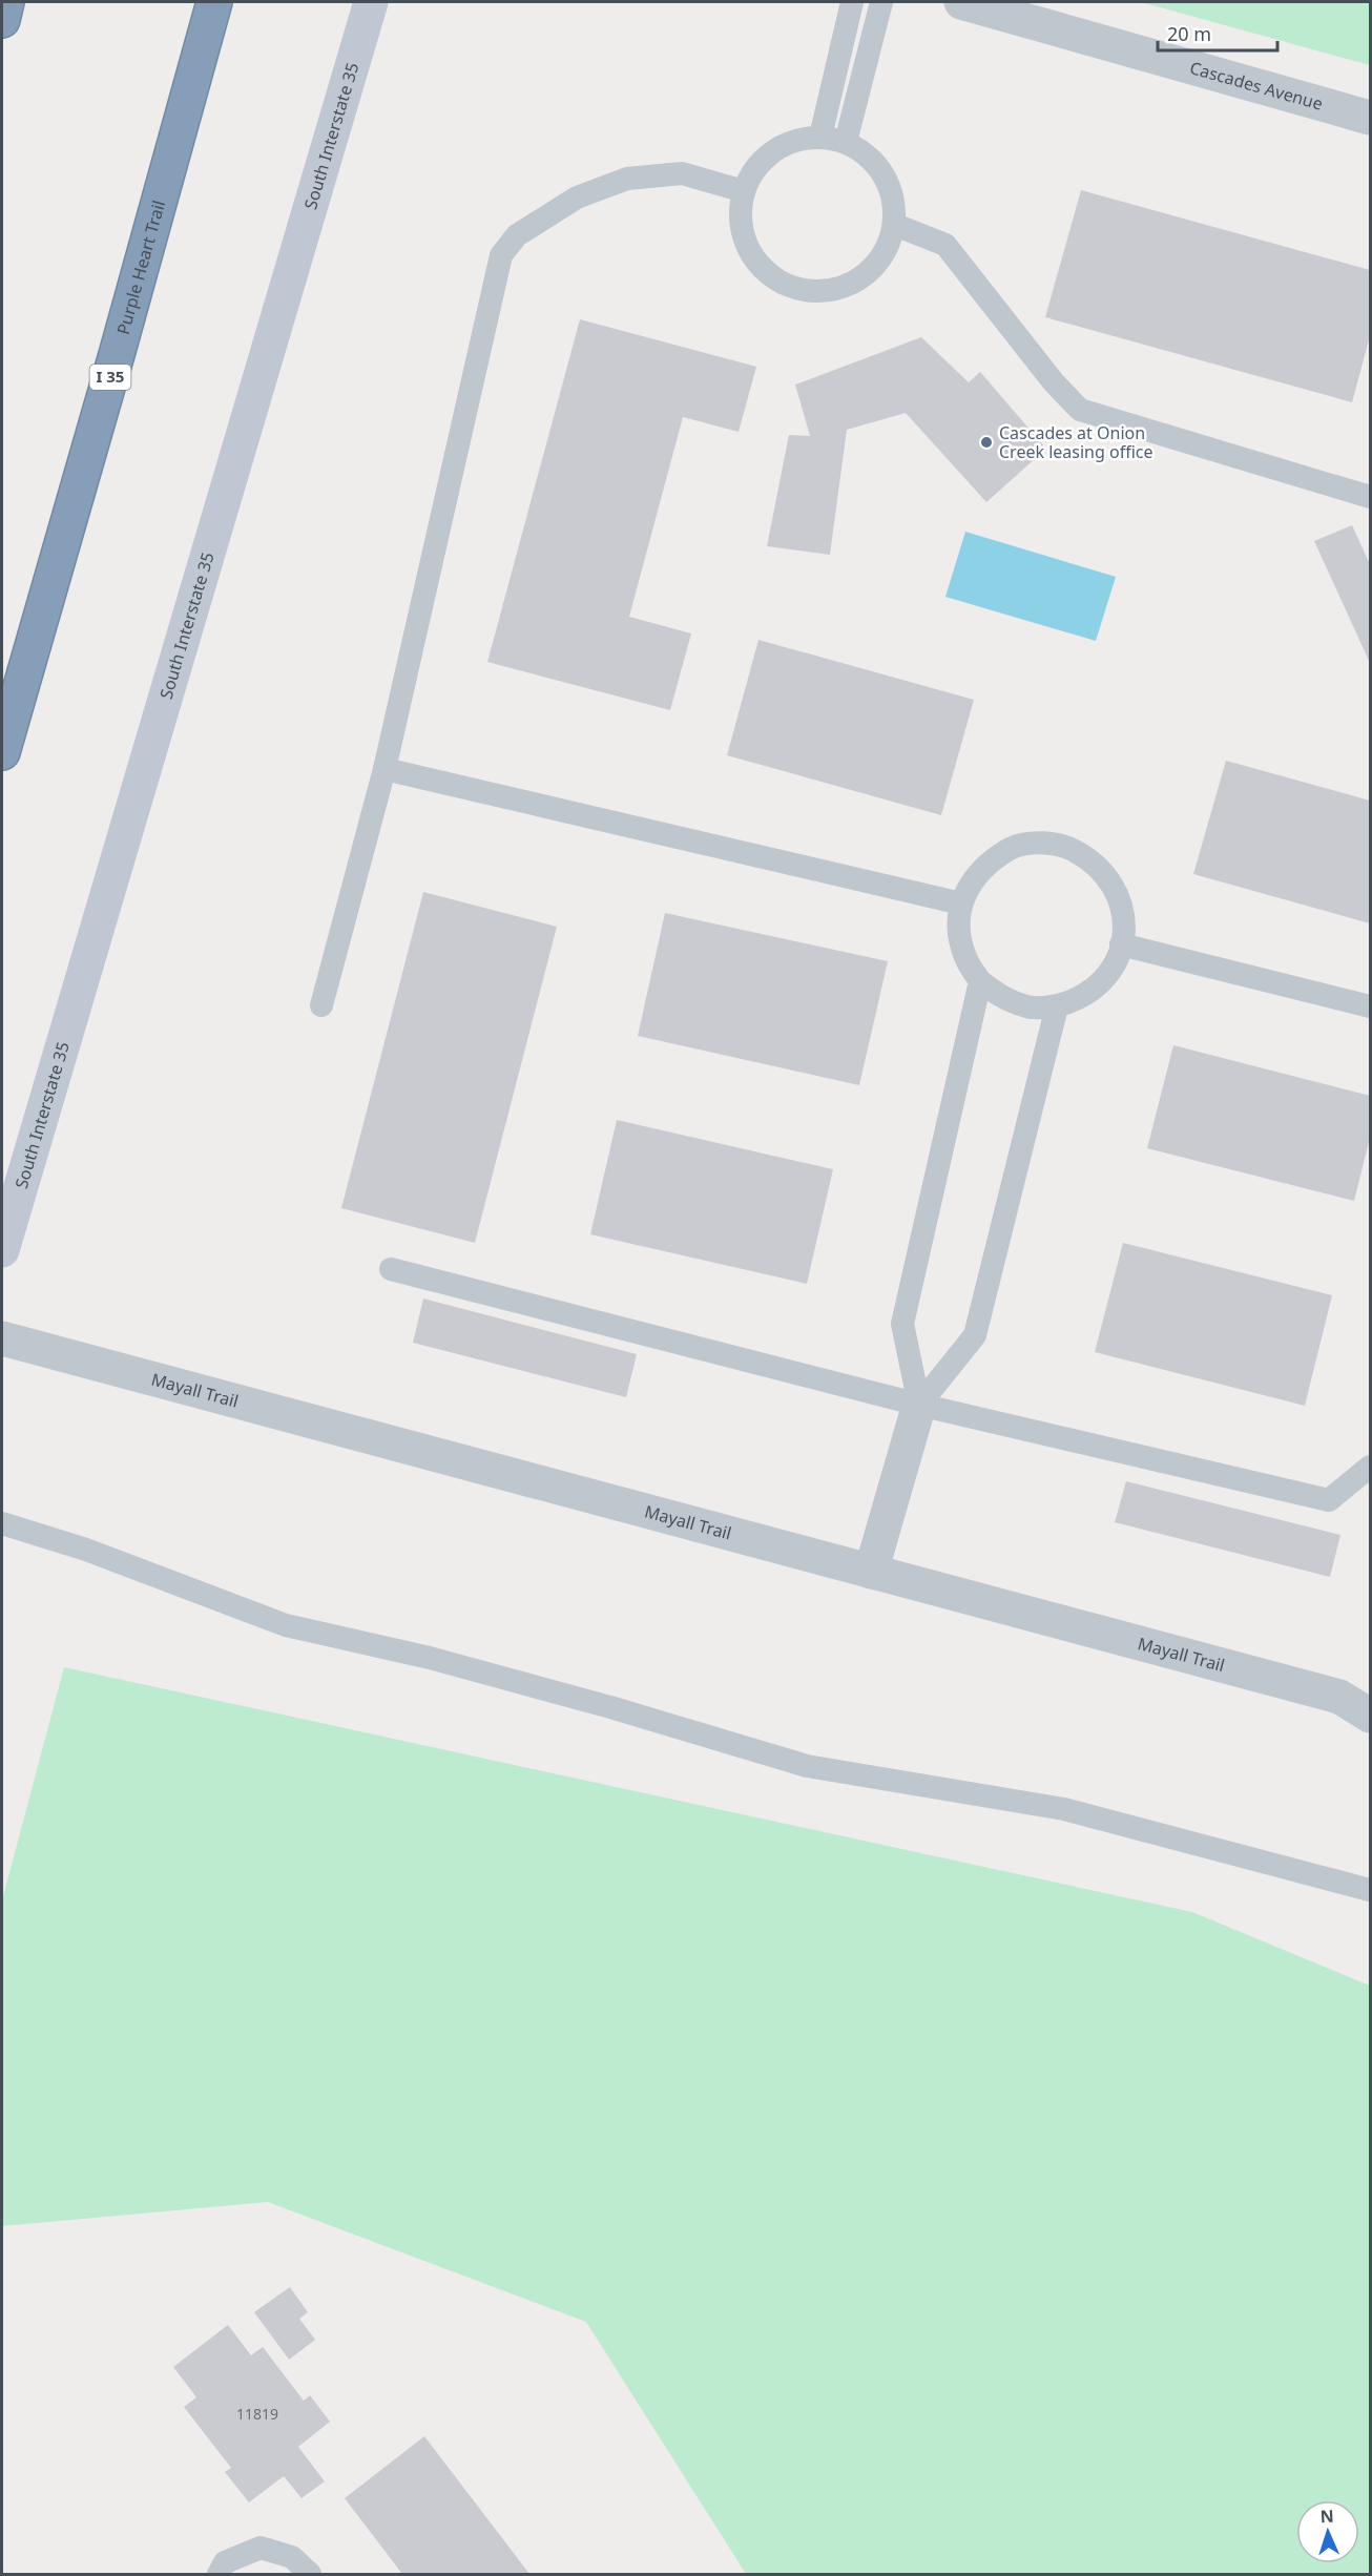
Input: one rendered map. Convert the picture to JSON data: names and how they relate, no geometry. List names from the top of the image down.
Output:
{
  "streets": {
    "highway": ["Purple Heart Trail", "I 35"],
    "main road": ["South Interstate 35"],
    "street": ["Cascades Avenue", "Mayall Trail"]
  },
  "places": ["Cascades at Onion Creek leasing office"],
  "house_numbers": ["11819"],
  "scale_bar": "20 m",
  "north": "top"
}
